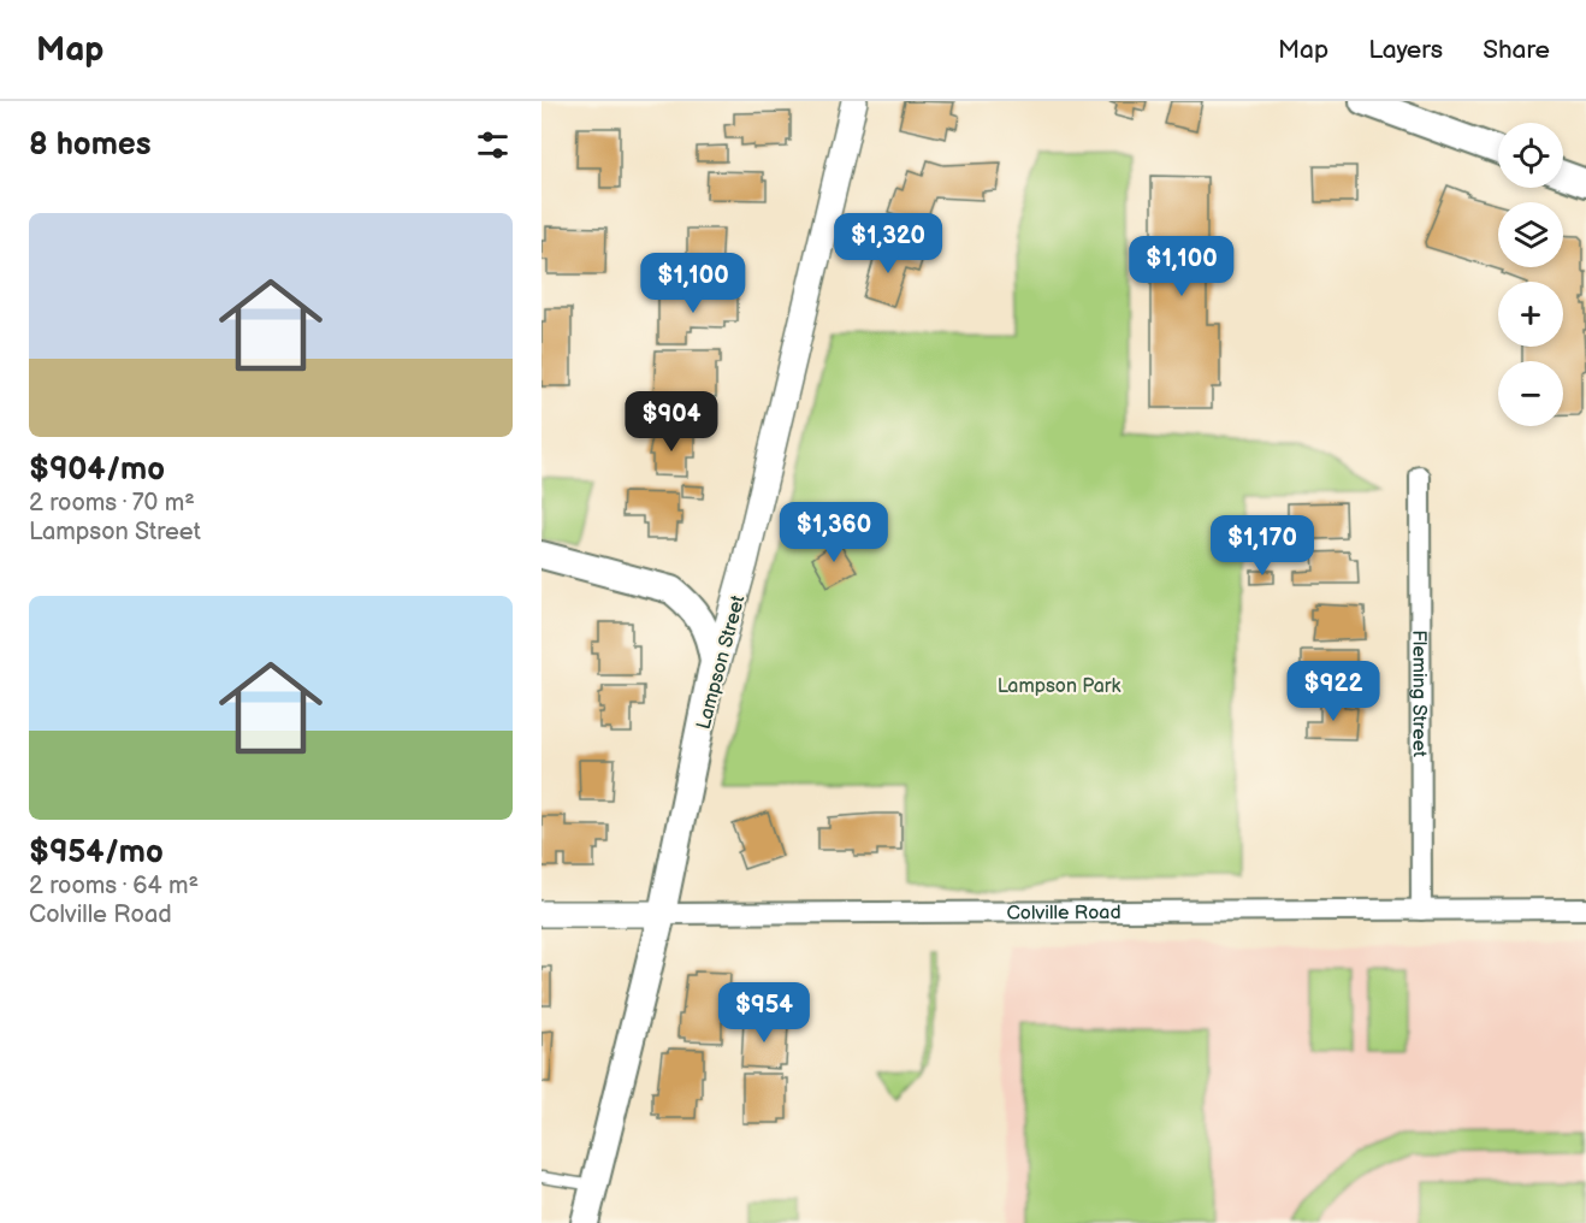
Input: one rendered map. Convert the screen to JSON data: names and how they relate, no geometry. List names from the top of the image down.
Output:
{
  "streets": {
    "main road": ["Lampson Street"],
    "street": ["Fleming Street", "Colville Road"]
  },
  "crossings": [
    ["Lampson Street", "Colville Road"],
    ["Fleming Street", "Colville Road"]
  ],
  "parks": ["Lampson Park"],
  "page": {
    "header": "Map",
    "nav": ["Map", "Layers", "Share"],
    "heading": "8 homes",
    "map_buttons": ["+", "−"],
    "list": [
      {
        "name": "$904/mo",
        "note": "2 rooms · 70 m² · Lampson Street"
      },
      {
        "name": "$954/mo",
        "note": "2 rooms · 64 m² · Colville Road"
      }
    ],
    "price": [
      "$1,320",
      "$1,100",
      "$1,100",
      "$904",
      "$1,360",
      "$1,170",
      "$922",
      "$954"
    ]
  }
}
